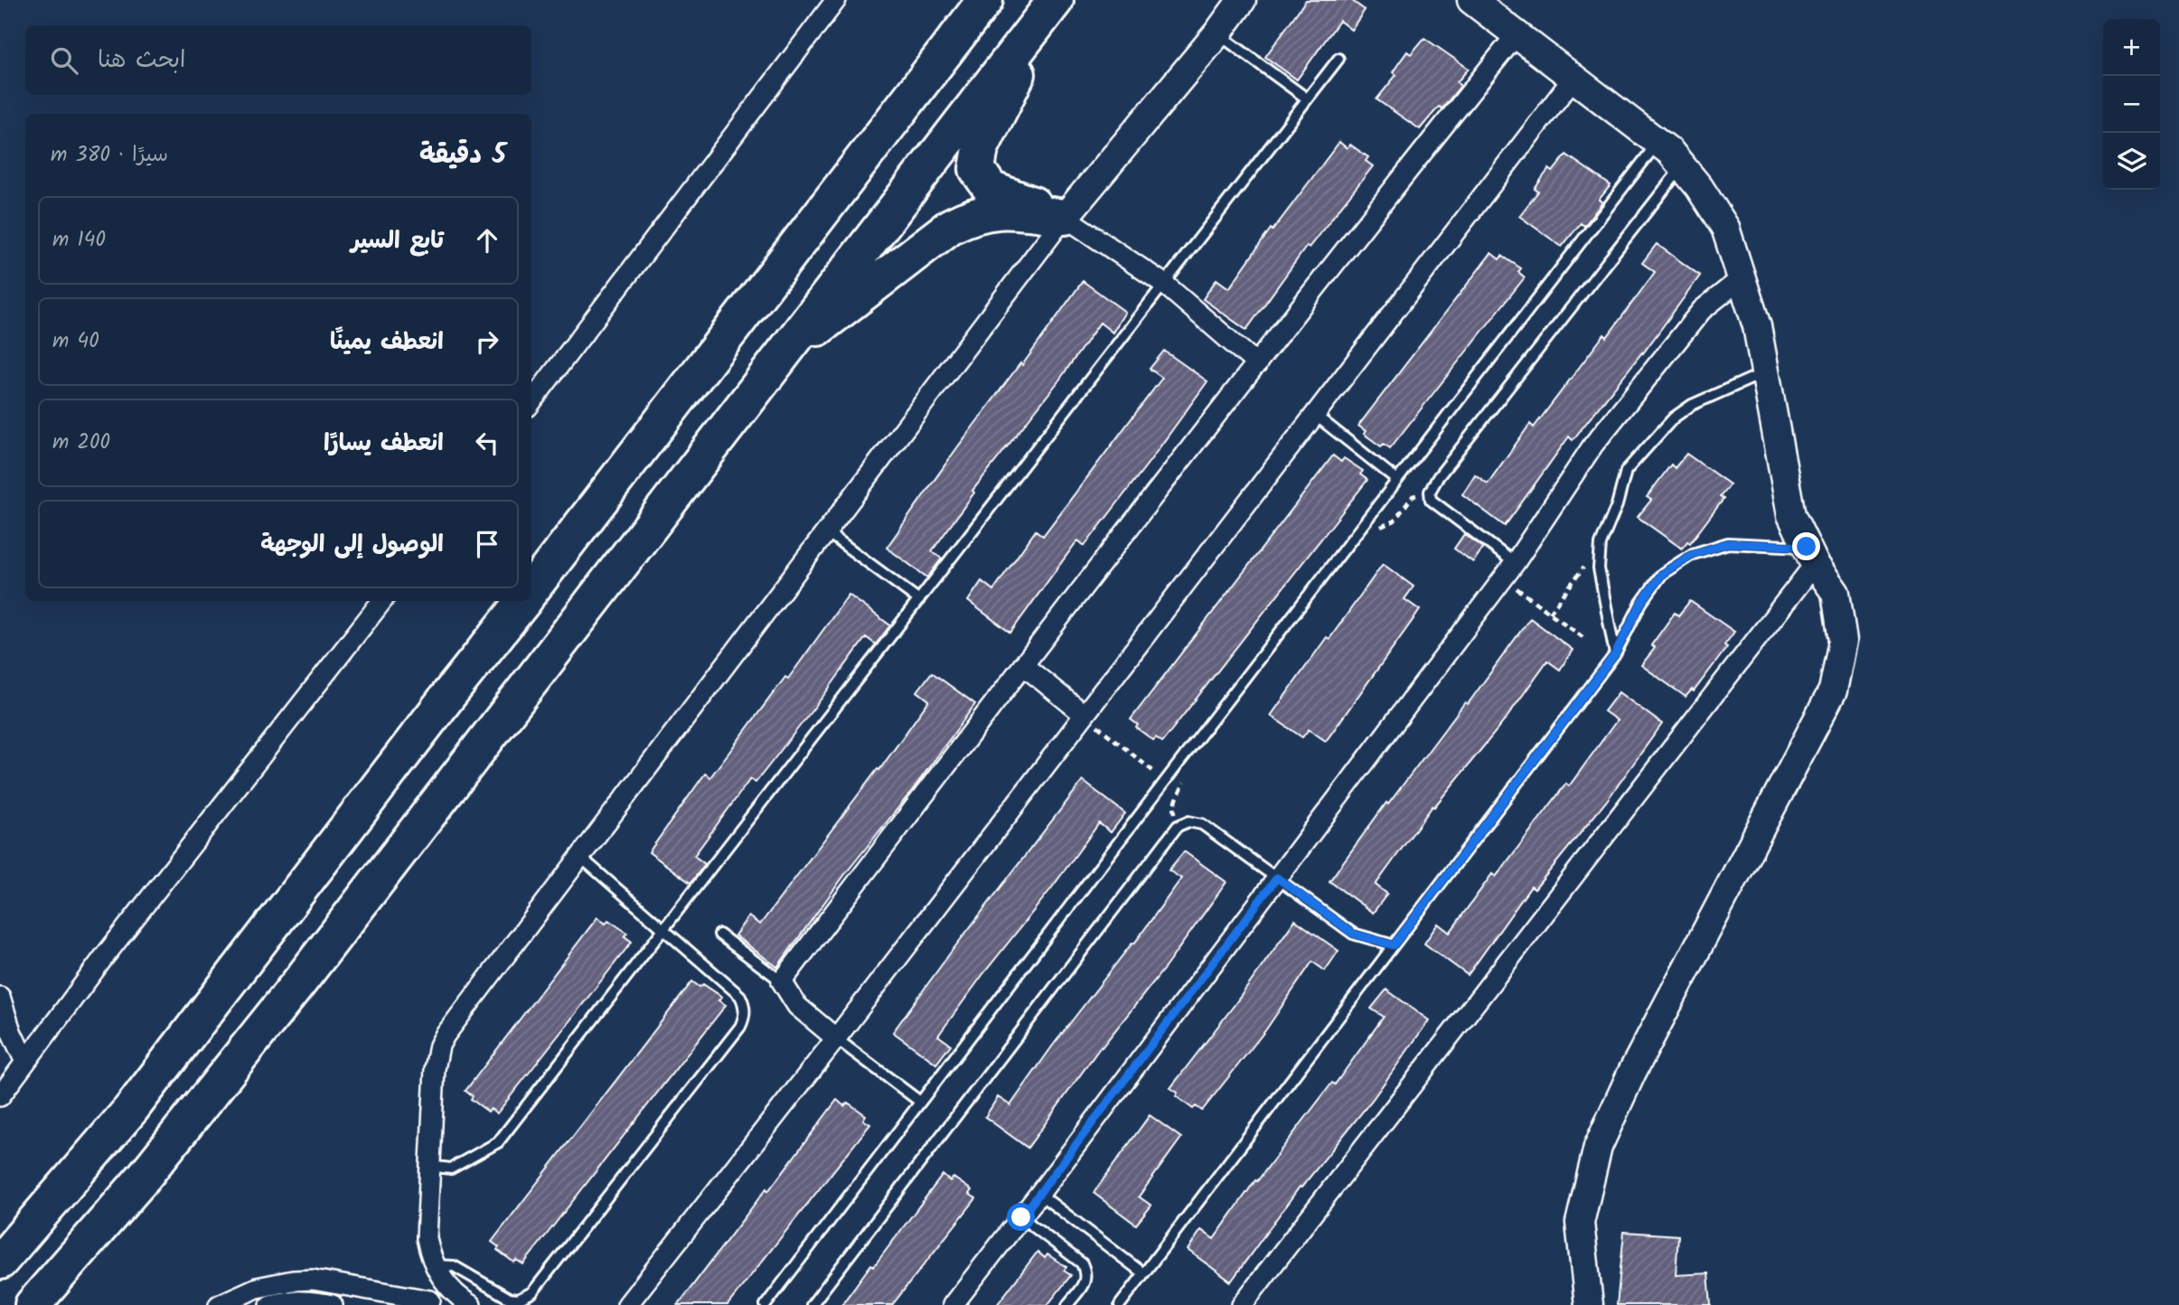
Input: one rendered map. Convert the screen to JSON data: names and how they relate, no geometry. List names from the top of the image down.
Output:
{
  "page": {
    "map_buttons": ["+", "−"],
    "search": "ابحث هنا",
    "heading": ["5 دقيقة", "سيرًا · 380 m"],
    "list": [
      ["تابع السير", "140 m"],
      ["انعطف يمينًا", "40 m"],
      ["انعطف يسارًا", "200 m"],
      "الوصول إلى الوجهة"
    ]
  }
}
